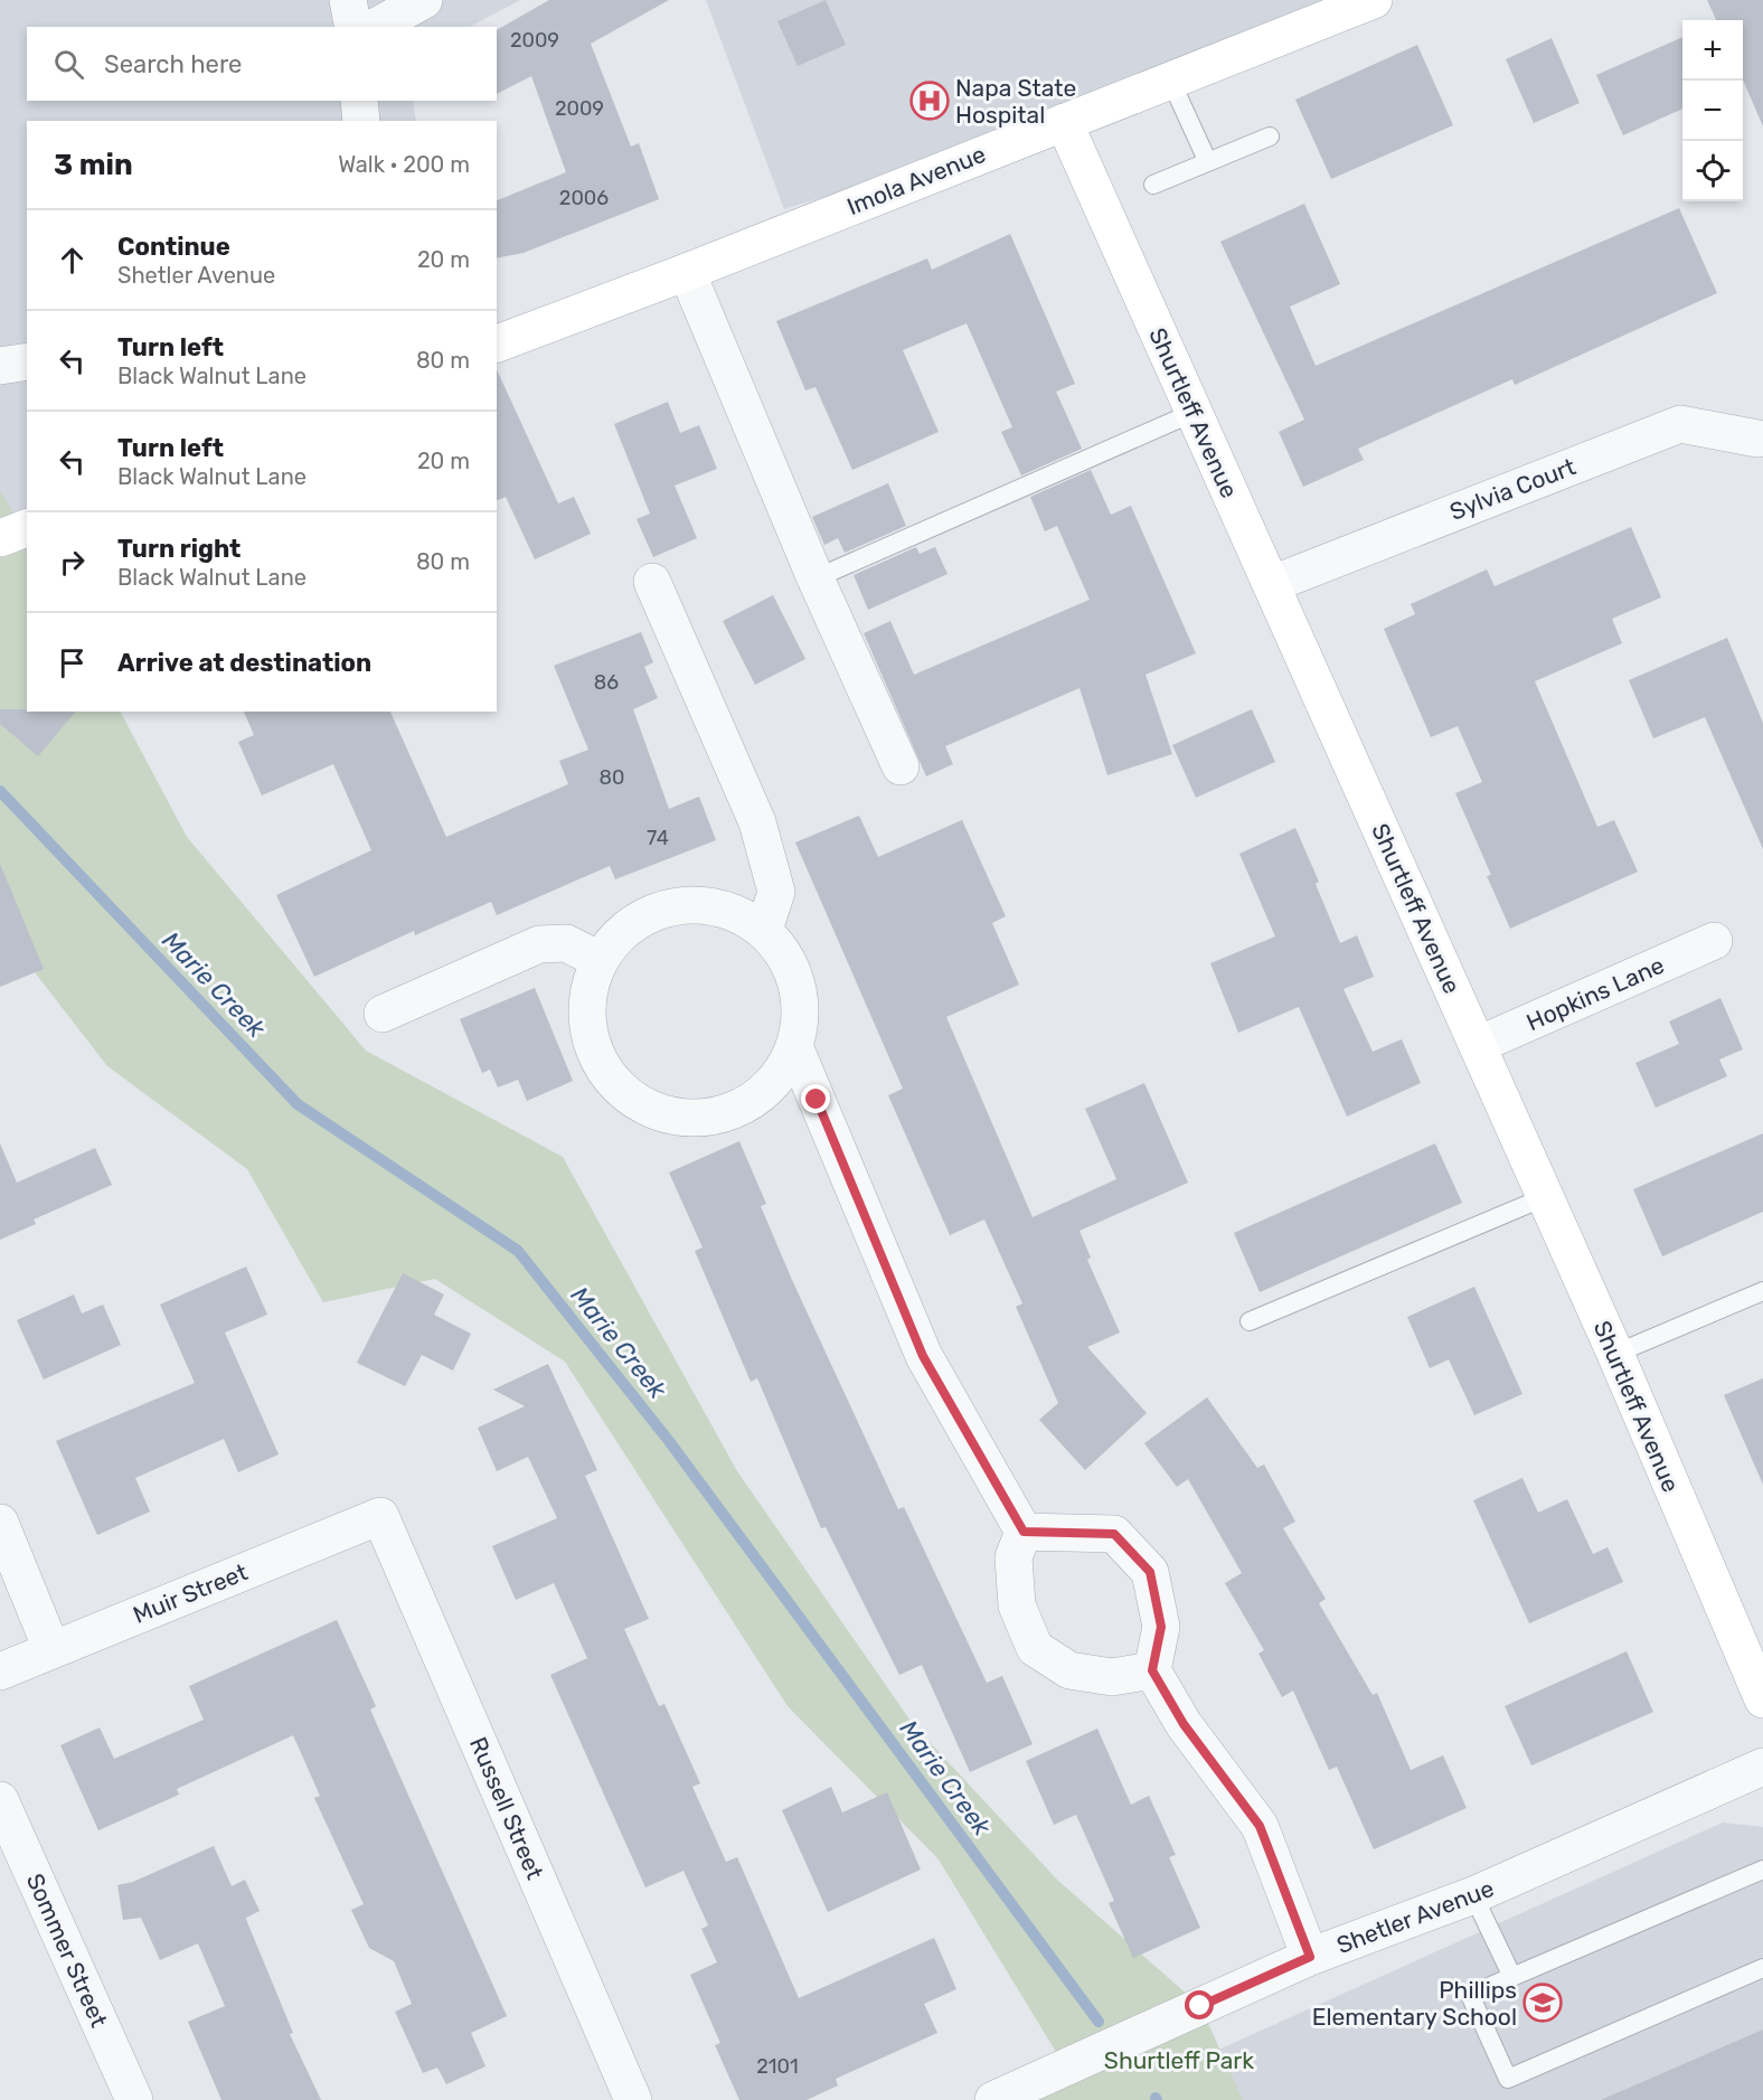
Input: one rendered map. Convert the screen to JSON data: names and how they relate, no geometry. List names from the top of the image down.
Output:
{
  "streets": {
    "street": [
      "Imola Avenue",
      "Shurtleff Avenue",
      "Sylvia Court",
      "Hopkins Lane",
      "Muir Street",
      "Russell Street",
      "Shetler Avenue",
      "Sommer Street"
    ]
  },
  "crossings": [
    ["Imola Avenue", "Shurtleff Avenue"],
    ["Shurtleff Avenue", "Sylvia Court"],
    ["Shurtleff Avenue", "Hopkins Lane"],
    ["Muir Street", "Russell Street"]
  ],
  "water": ["Marie Creek"],
  "parks": ["Shurtleff Park"],
  "places": {
    "hospital": ["Napa State Hospital"],
    "school or university": ["Phillips Elementary School"]
  },
  "house_numbers": [
    "2009",
    "2009",
    "2006",
    "86",
    "80",
    "74",
    "2101"
  ],
  "page": {
    "map_buttons": ["+", "−"],
    "search": "Search here",
    "heading": ["3 min", "Walk · 200 m"],
    "list": [
      ["Continue", "Shetler Avenue", "20 m"],
      ["Turn left", "Black Walnut Lane", "80 m"],
      ["Turn left", "Black Walnut Lane", "20 m"],
      ["Turn right", "Black Walnut Lane", "80 m"],
      "Arrive at destination"
    ]
  }
}
